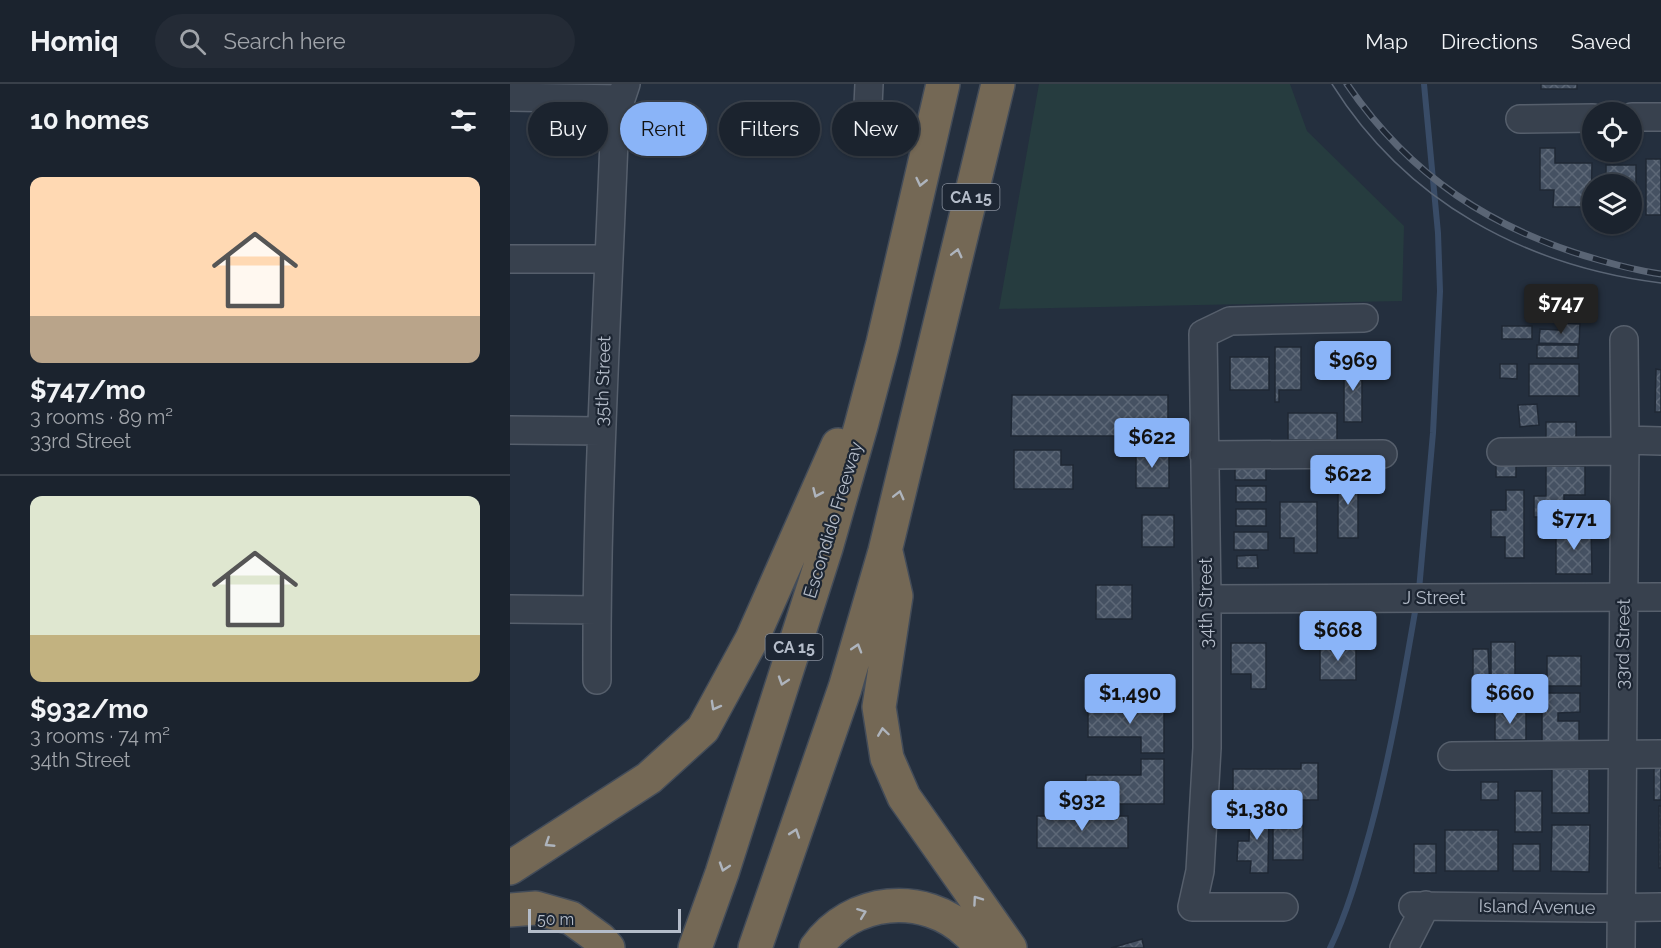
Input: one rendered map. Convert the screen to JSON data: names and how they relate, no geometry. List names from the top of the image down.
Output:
{
  "streets": {
    "highway": ["CA 15", "Escondido Freeway"],
    "street": [
      "35th Street",
      "J Street",
      "34th Street",
      "33rd Street",
      "Island Avenue"
    ]
  },
  "crossings": [
    ["J Street", "34th Street"],
    ["J Street", "33rd Street"],
    ["33rd Street", "Island Avenue"]
  ],
  "scale_bar": "50 m",
  "page": {
    "header": "Homiq",
    "search": "Search here",
    "nav": ["Map", "Directions", "Saved"],
    "heading": "10 homes",
    "chip": [
      "Buy",
      "Rent",
      "Filters",
      "New"
    ],
    "list": [
      {
        "name": "$747/mo",
        "note": "3 rooms · 89 m² · 33rd Street"
      },
      {
        "name": "$932/mo",
        "note": "3 rooms · 74 m² · 34th Street"
      }
    ],
    "price": [
      "$747",
      "$969",
      "$622",
      "$622",
      "$771",
      "$668",
      "$1,490",
      "$660",
      "$932",
      "$1,380"
    ],
    "scale": "50 m"
  }
}
